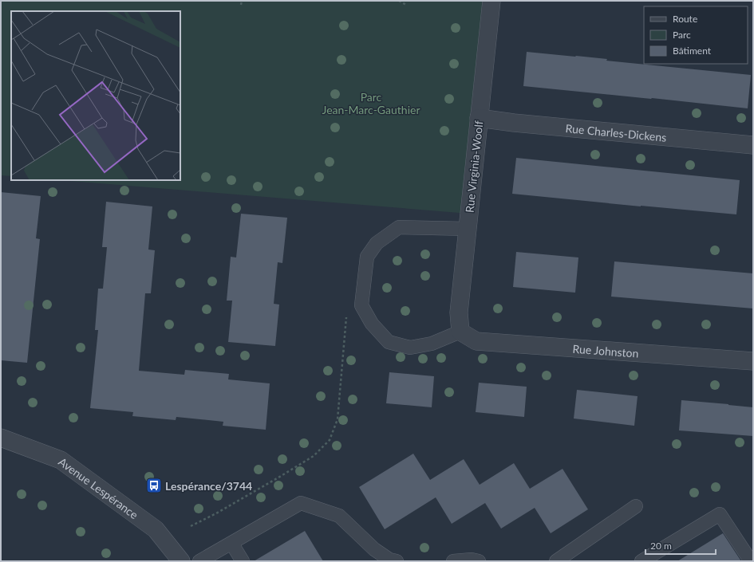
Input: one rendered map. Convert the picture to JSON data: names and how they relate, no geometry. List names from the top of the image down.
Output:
{
  "streets": {
    "street": [
      "Rue Charles-Dickens",
      "Rue Virginia-Woolf",
      "Rue Johnston",
      "Avenue Lespérance"
    ]
  },
  "crossings": [
    ["Rue Charles-Dickens", "Rue Virginia-Woolf"],
    ["Rue Virginia-Woolf", "Rue Johnston"]
  ],
  "parks": ["Parc Jean-Marc-Gauthier"],
  "places": {
    "bus stop": ["Lespérance/3744"]
  },
  "legend": ["Route", "Parc", "Bâtiment"],
  "scale_bar": "20 m"
}
